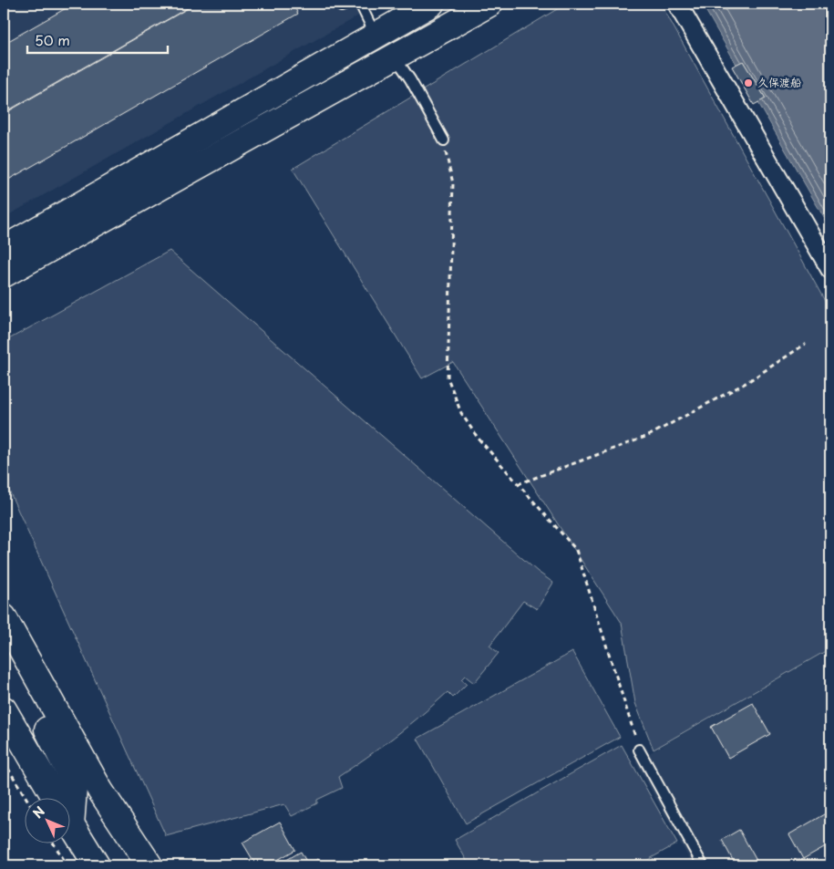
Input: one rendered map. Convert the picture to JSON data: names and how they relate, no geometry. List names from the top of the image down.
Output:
{
  "places": ["久保渡船"],
  "scale_bar": "50 m",
  "north": "top left"
}
